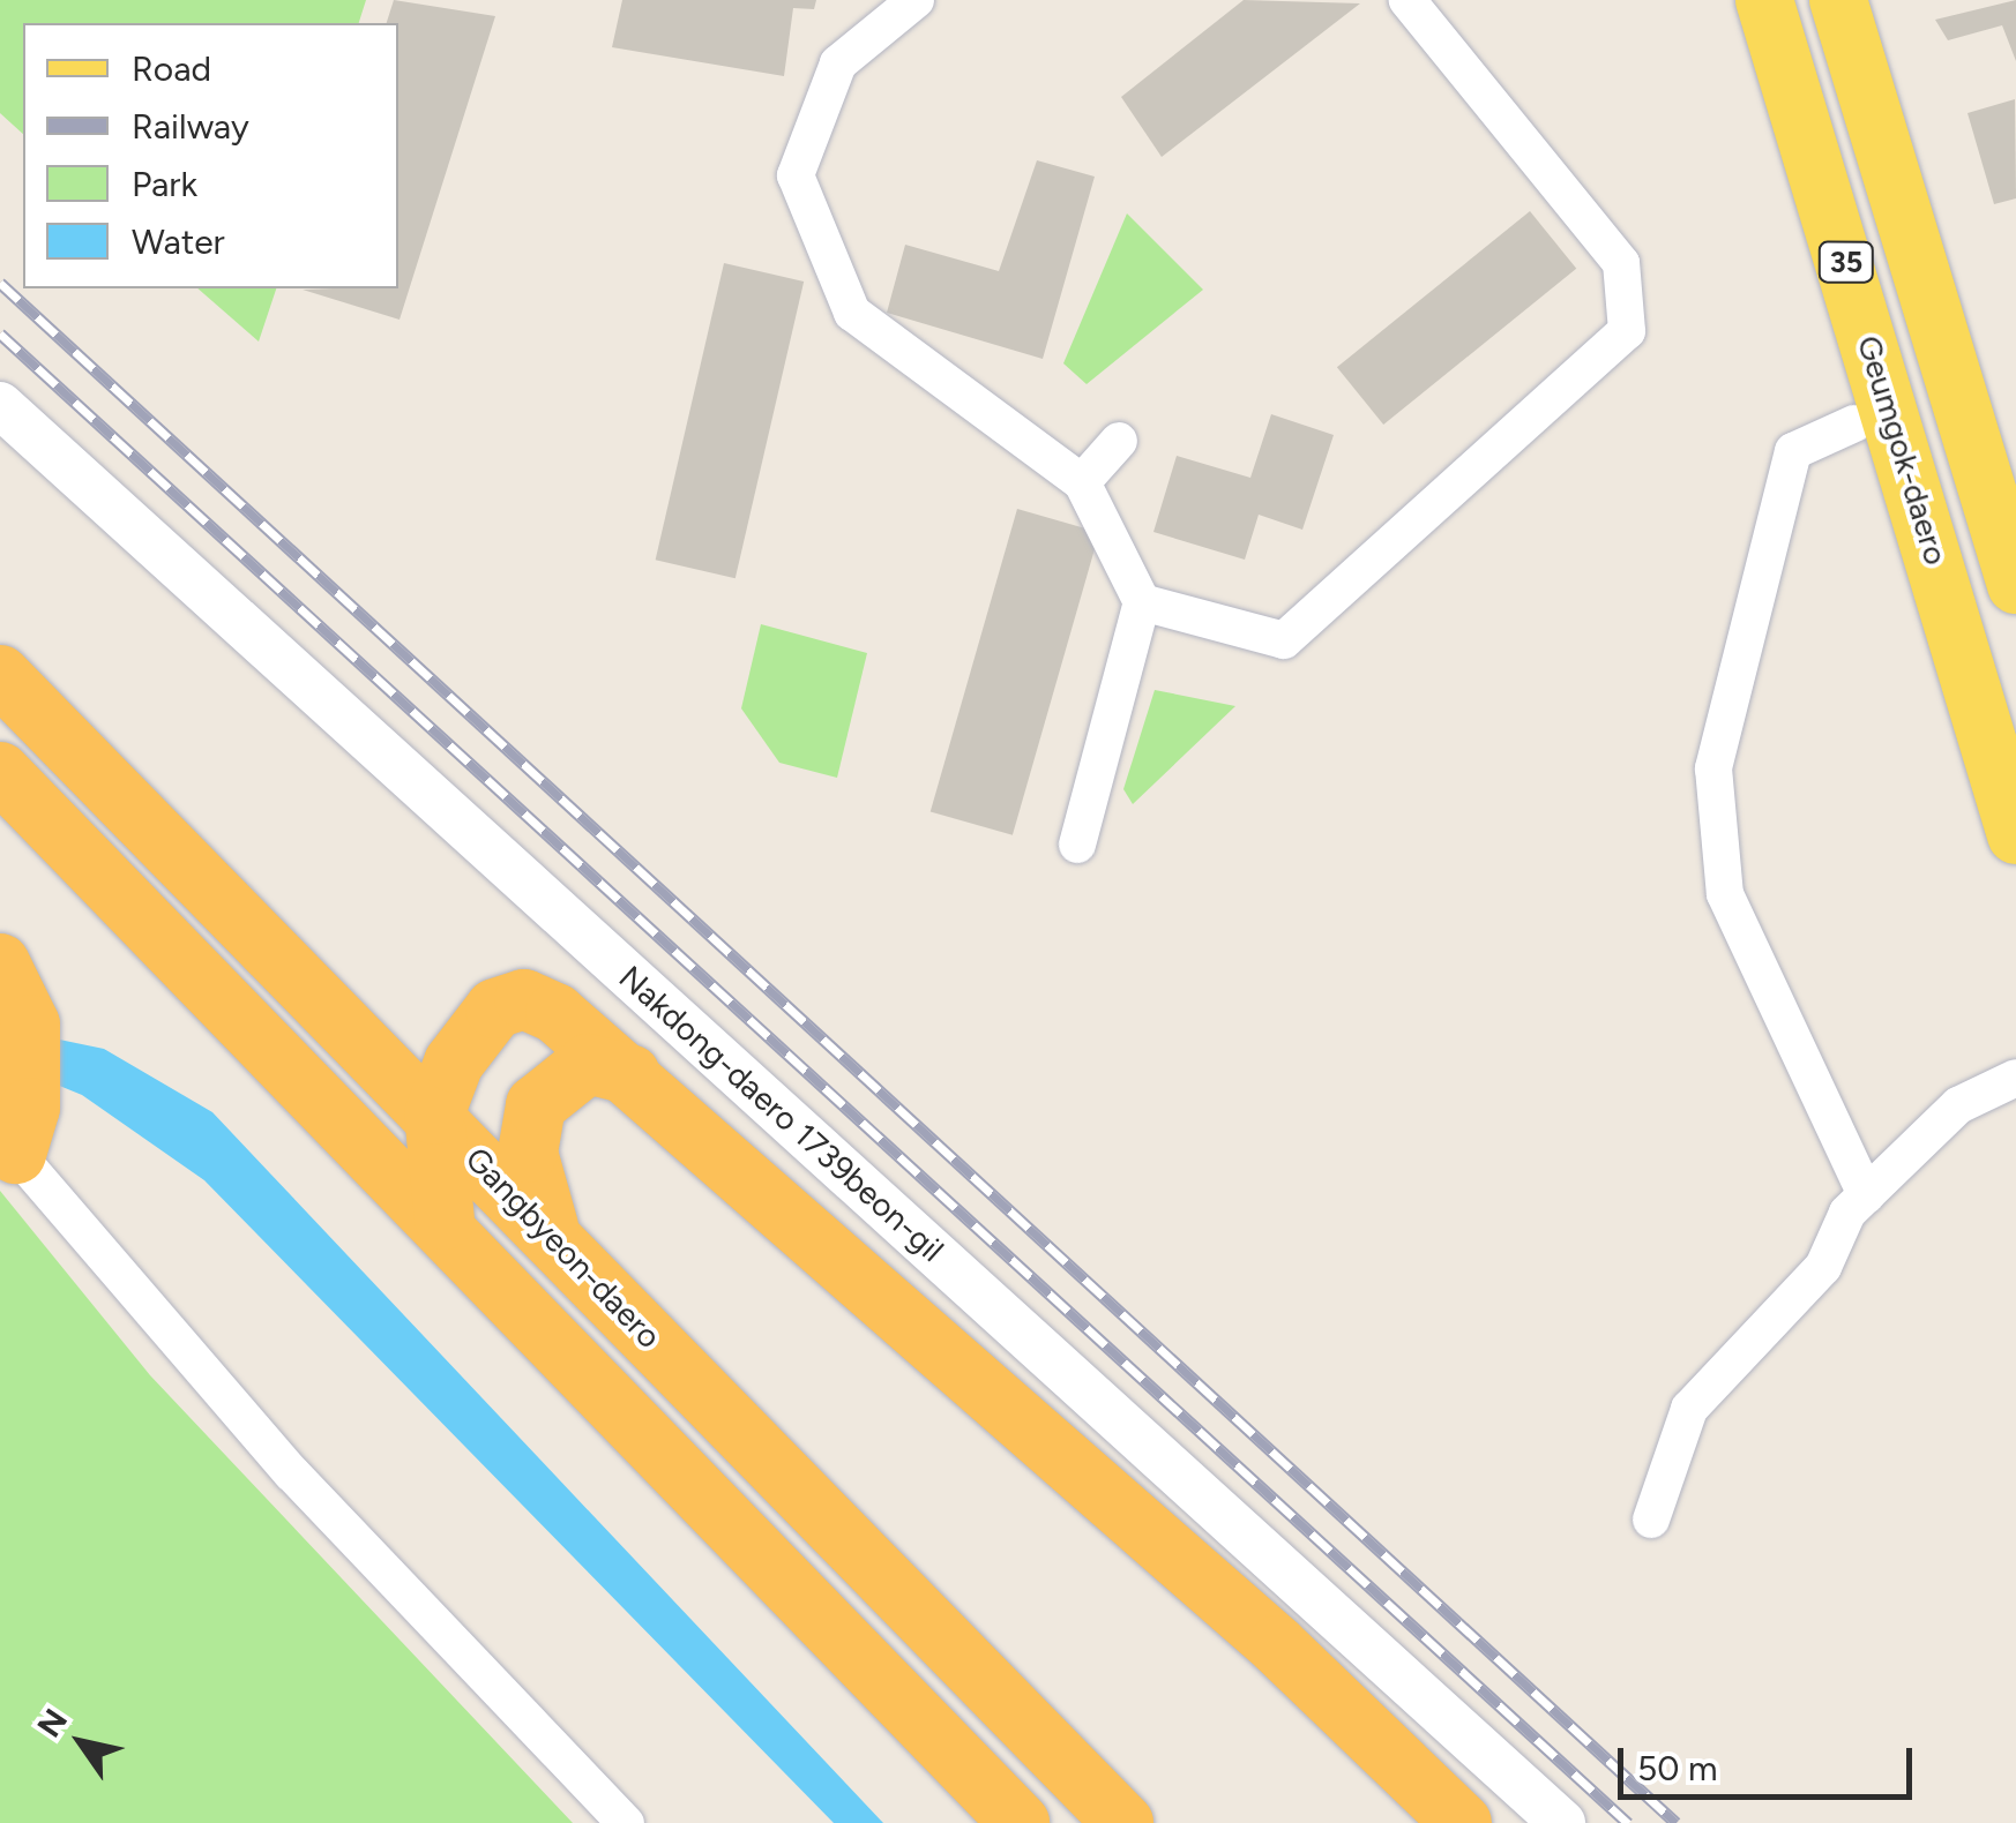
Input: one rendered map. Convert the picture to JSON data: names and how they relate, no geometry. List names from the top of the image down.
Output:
{
  "streets": {
    "highway": ["Gangbyeon-daero"],
    "main road": ["35", "Geumgok-daero"],
    "street": ["Nakdong-daero 1739beon-gil"]
  },
  "legend": [
    "Road",
    "Railway",
    "Park",
    "Water"
  ],
  "scale_bar": "50 m",
  "north": "top left"
}
